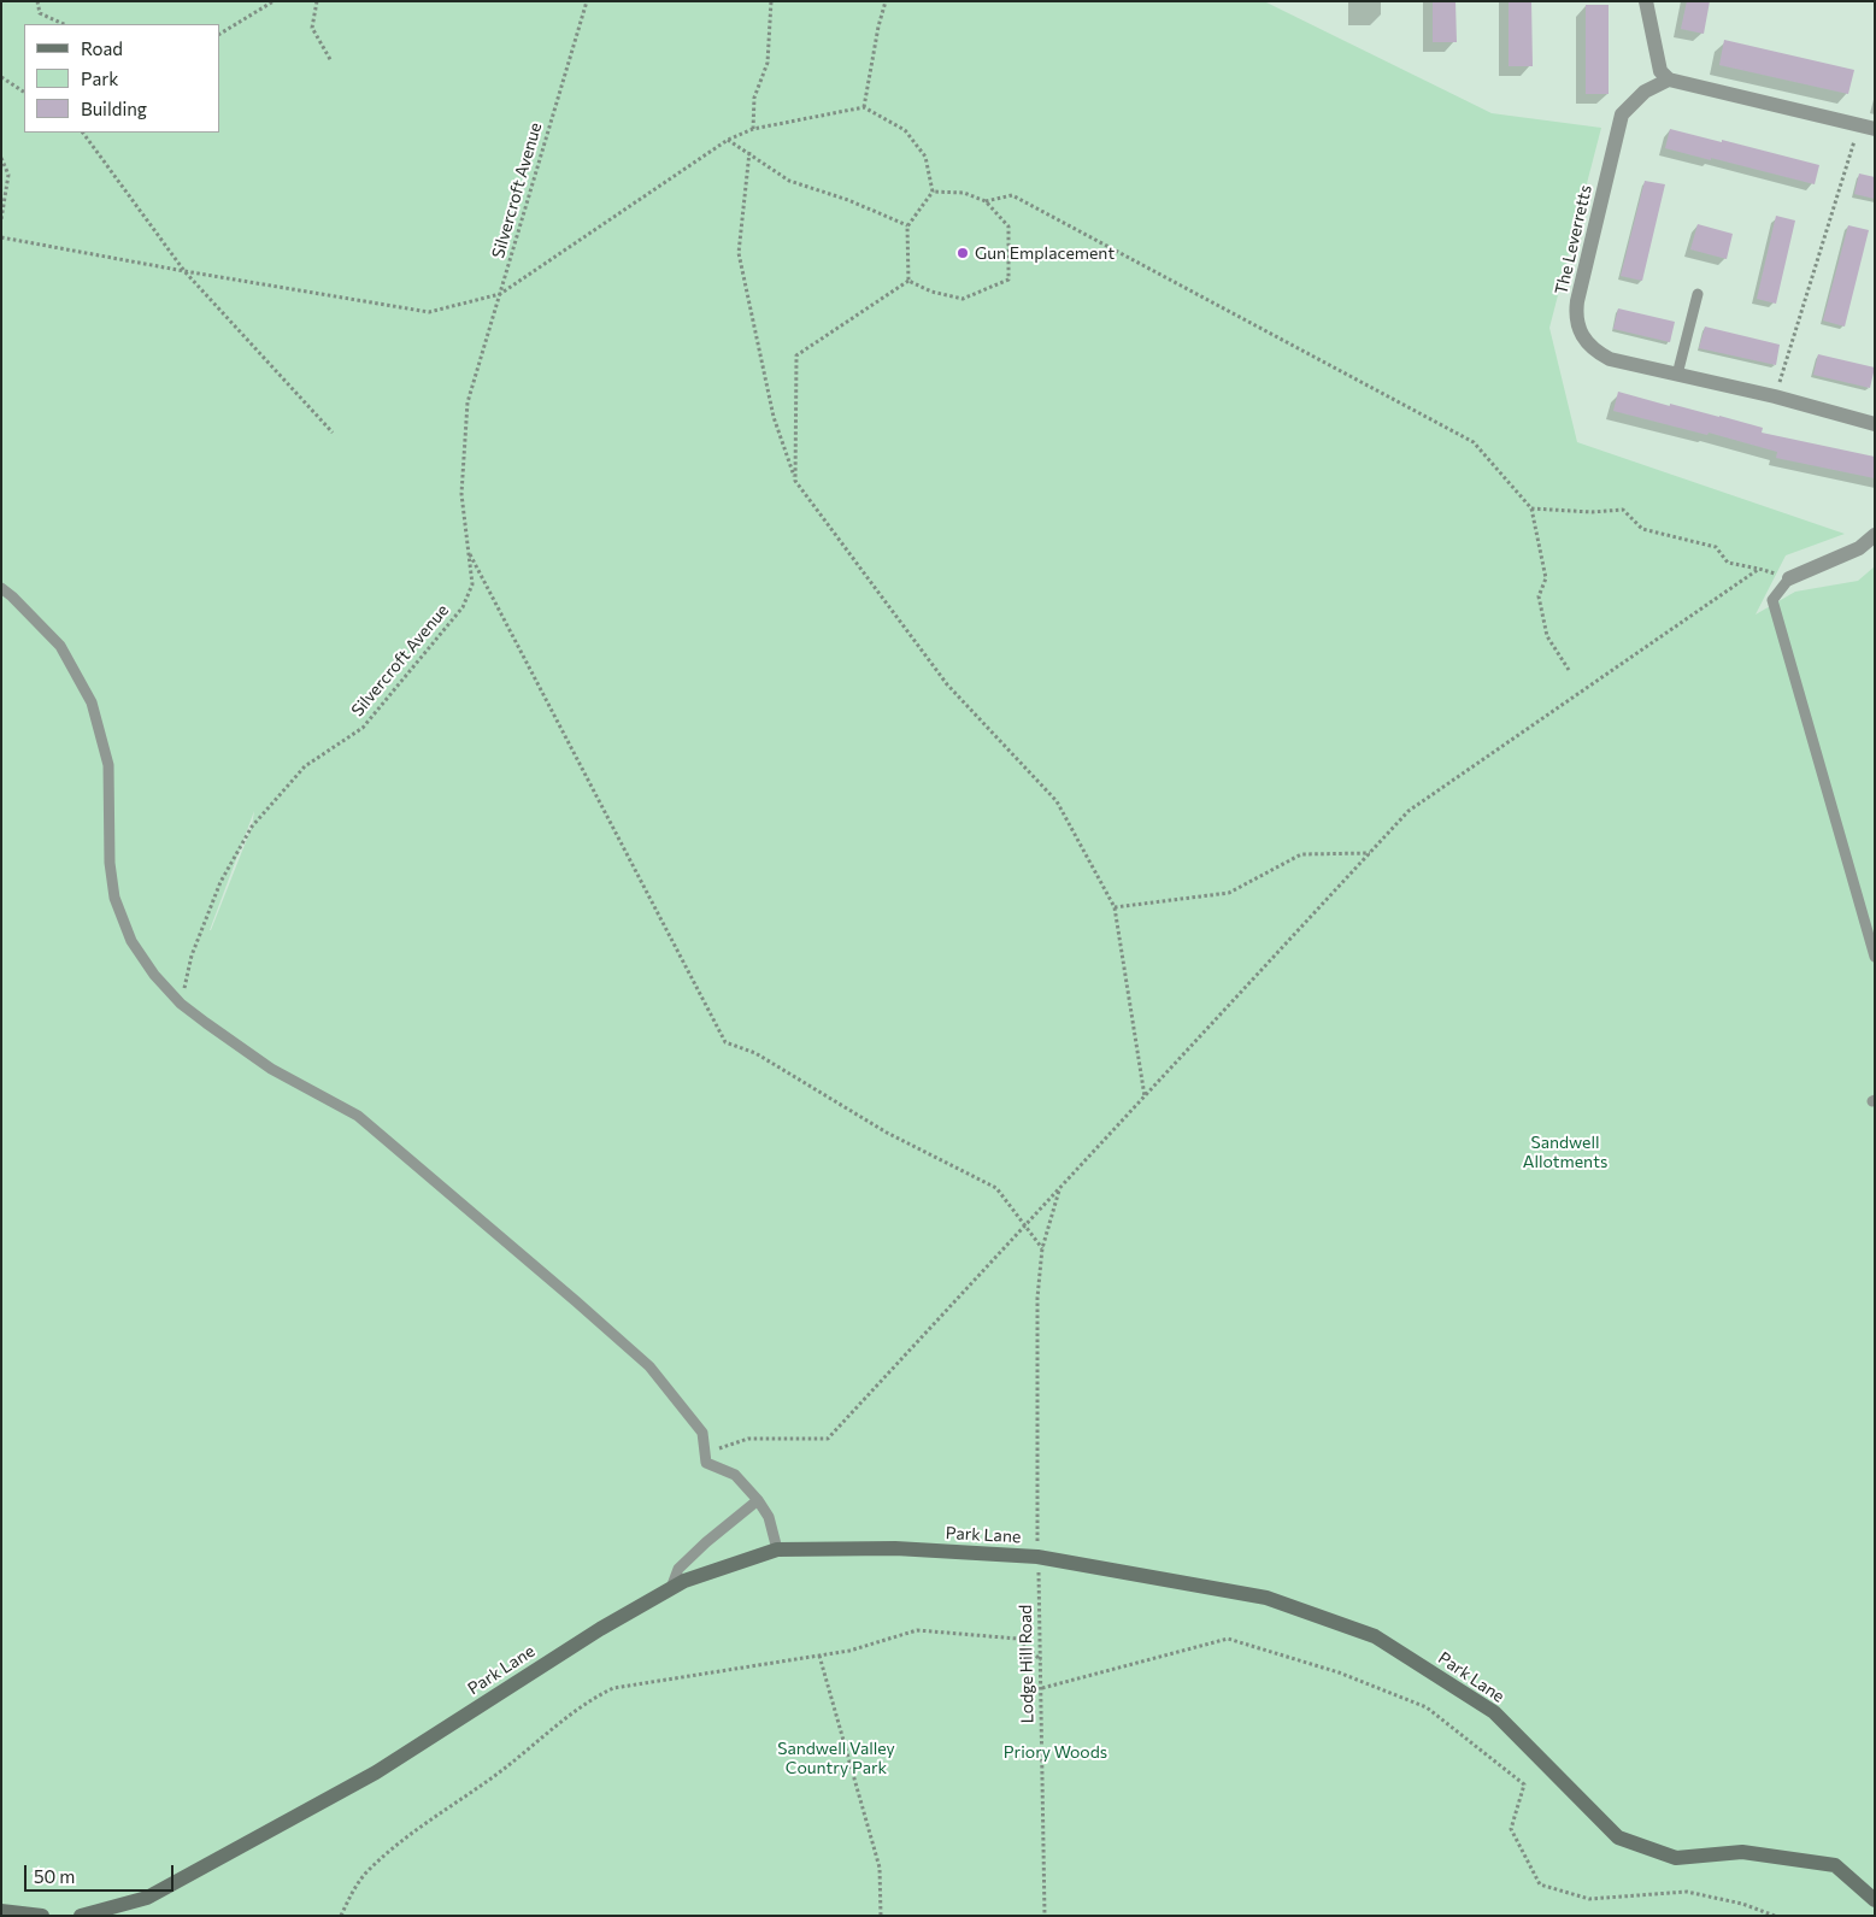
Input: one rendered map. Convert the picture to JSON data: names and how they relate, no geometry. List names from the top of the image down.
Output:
{
  "streets": {
    "street": ["The Leverretts", "Park Lane"],
    "path": ["Silvercroft Avenue", "Lodge Hill Road"]
  },
  "crossings": [
    ["Park Lane", "Lodge Hill Road"]
  ],
  "parks": ["Sandwell Allotments", "Sandwell Valley Country Park", "Priory Woods"],
  "places": ["Gun Emplacement"],
  "legend": ["Road", "Park", "Building"],
  "scale_bar": "50 m"
}
